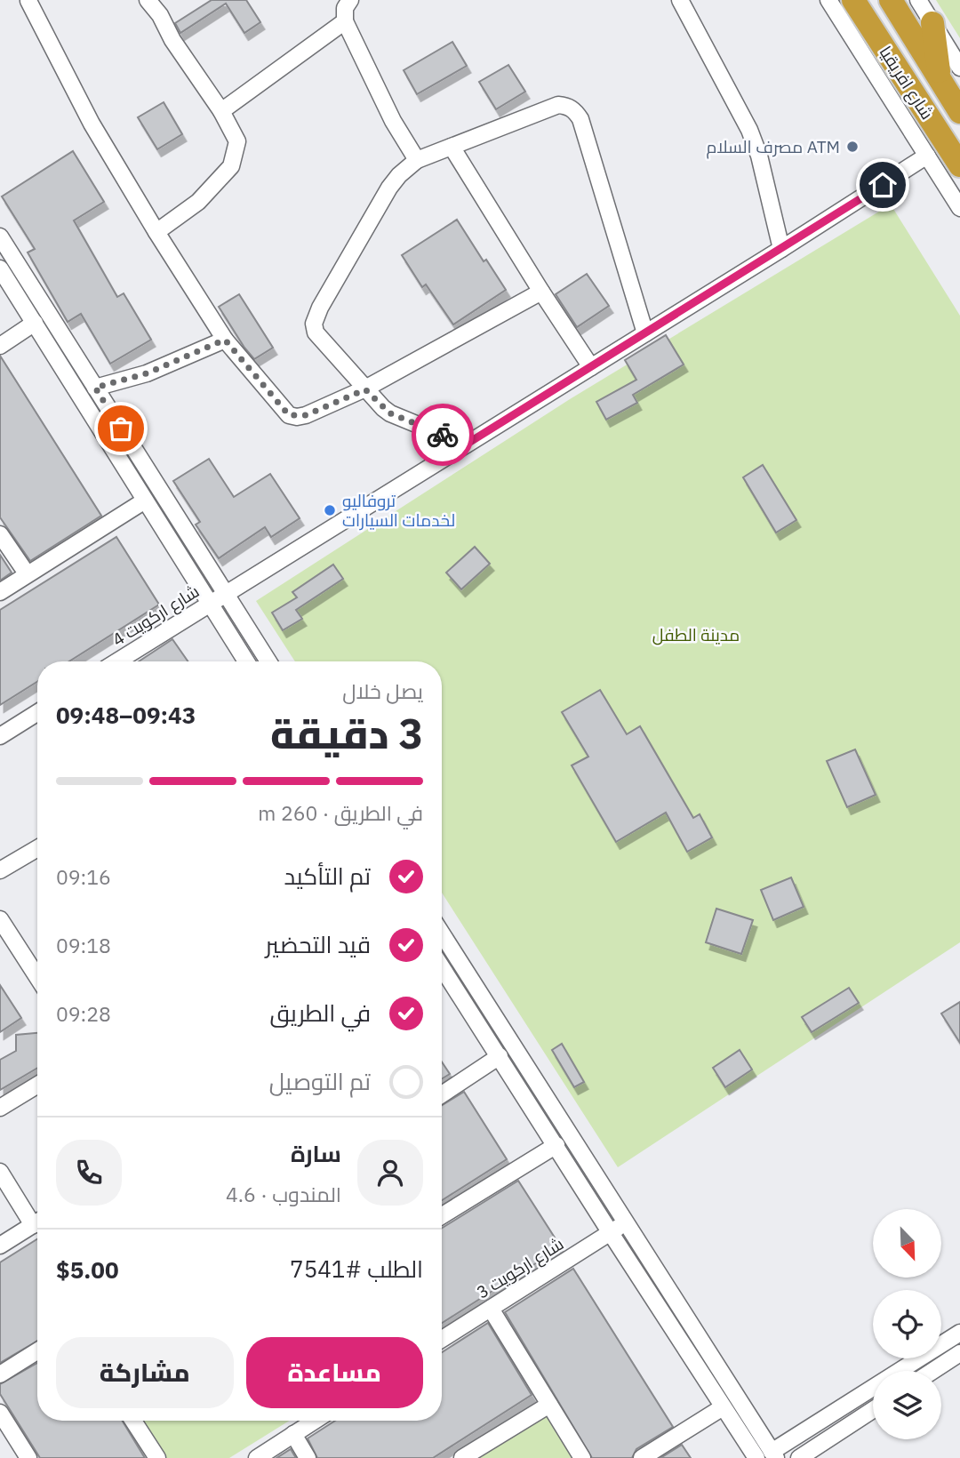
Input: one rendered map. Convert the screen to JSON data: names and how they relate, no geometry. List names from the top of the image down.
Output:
{
  "streets": {
    "highway": ["شارع افريقيا"],
    "street": ["شارع اركويت 4", "شارع اركويت 3"]
  },
  "parks": ["مدينة الطفل"],
  "places": ["مصرف السلام ATM", "تروفاليو لخدمات السيارات"],
  "north": "bottom right",
  "page": {
    "heading": ["3 دقيقة", "يصل خلال", "09:43–09:48"],
    "panel": [
      "سارة",
      "المندوب · 4.6",
      "الطلب #7541",
      "$5.00"
    ],
    "bar": "في الطريق · 260 m",
    "list": [
      ["تم التأكيد", "09:16"],
      ["قيد التحضير", "09:18"],
      ["في الطريق", "09:28"],
      "تم التوصيل"
    ],
    "buttons": ["مساعدة", "مشاركة"]
  }
}
